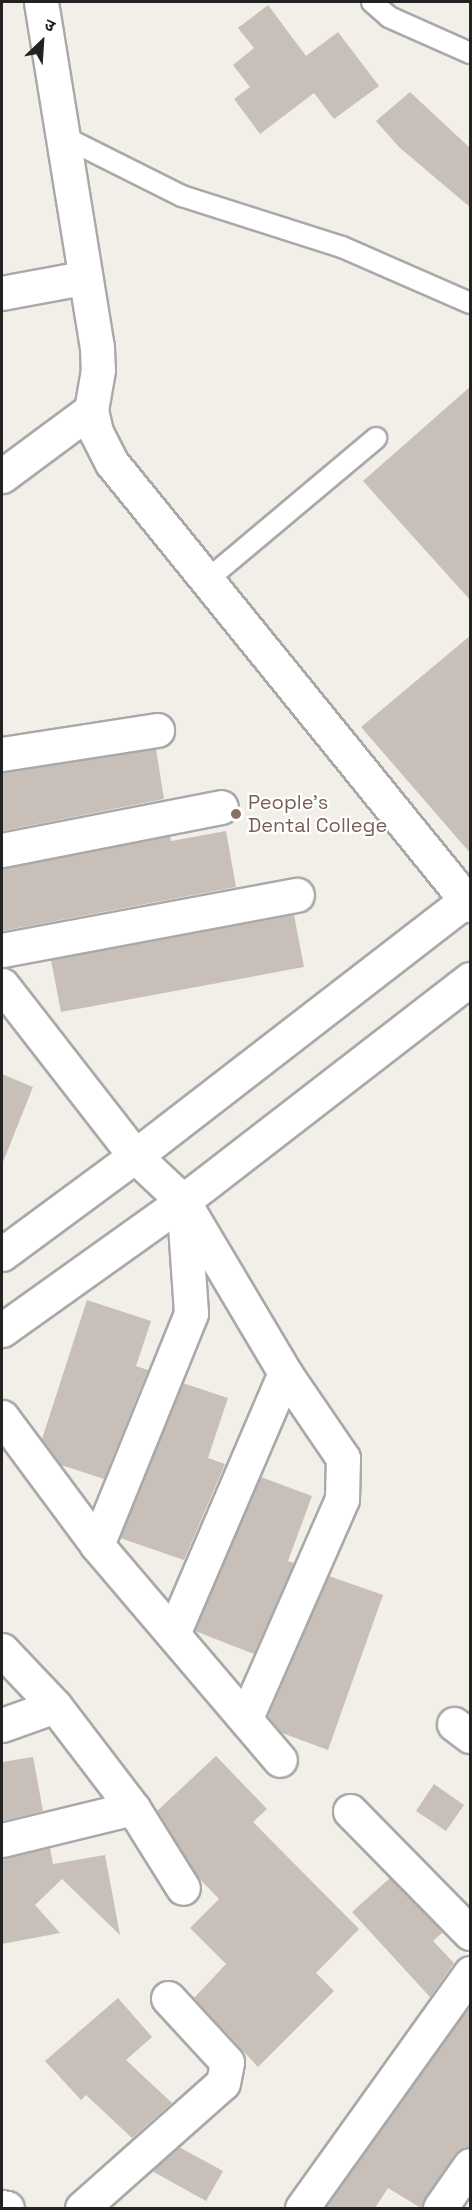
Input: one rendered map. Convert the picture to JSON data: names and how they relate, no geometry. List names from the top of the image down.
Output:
{
  "places": ["People's Dental College"],
  "north": "top right"
}
